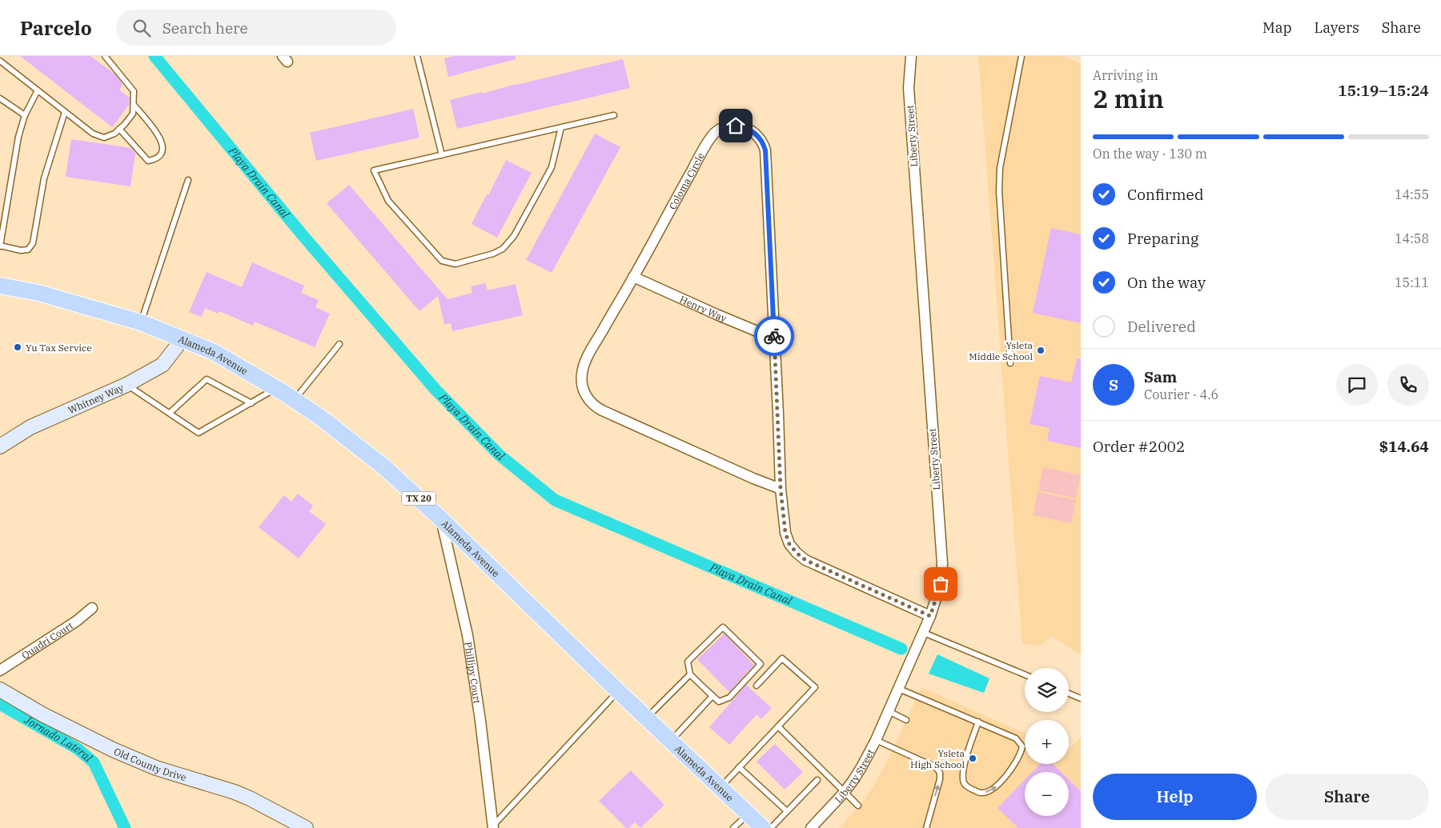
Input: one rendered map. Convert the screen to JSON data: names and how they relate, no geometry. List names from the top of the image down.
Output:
{
  "streets": {
    "main road": ["Alameda Avenue", "TX 20"],
    "street": [
      "Liberty Street",
      "Coloma Circle",
      "Henry Way",
      "Whitney Way",
      "Quadri Court",
      "Phillipy Court",
      "Old County Drive"
    ]
  },
  "crossings": [
    ["Liberty Street", "Coloma Circle"],
    ["Coloma Circle", "Henry Way"],
    ["Alameda Avenue", "Whitney Way"],
    ["Alameda Avenue", "Phillipy Court"]
  ],
  "water": ["Playa Drain Canal", "Jornado Lateral"],
  "places": ["Yu Tax Service", "Ysleta Middle School", "Ysleta High School"],
  "page": {
    "header": "Parcelo",
    "search": "Search here",
    "nav": ["Map", "Layers", "Share"],
    "heading": ["2 min", "Arriving in", "15:19–15:24"],
    "panel": [
      "Sam",
      "Courier · 4.6",
      "Order #2002",
      "$14.64"
    ],
    "bar": "On the way · 130 m",
    "list": [
      ["Confirmed", "14:55"],
      ["Preparing", "14:58"],
      ["On the way", "15:11"],
      "Delivered"
    ],
    "round": "S",
    "map_buttons": ["+", "−"],
    "buttons": ["Help", "Share"]
  }
}
